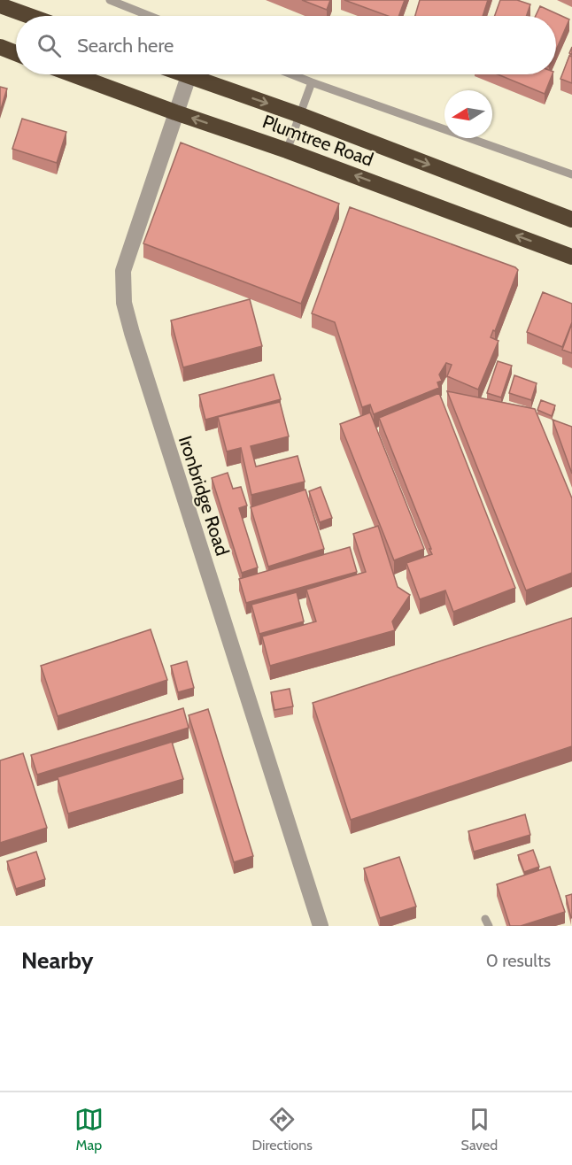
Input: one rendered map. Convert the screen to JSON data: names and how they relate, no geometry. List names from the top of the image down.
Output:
{
  "streets": {
    "highway": ["Plumtree Road"],
    "street": ["Ironbridge Road"]
  },
  "crossings": [
    ["Plumtree Road", "Ironbridge Road"]
  ],
  "north": "left",
  "page": {
    "search": "Search here",
    "heading": ["Nearby", "0 results"],
    "nav": ["Map", "Directions", "Saved"]
  }
}
